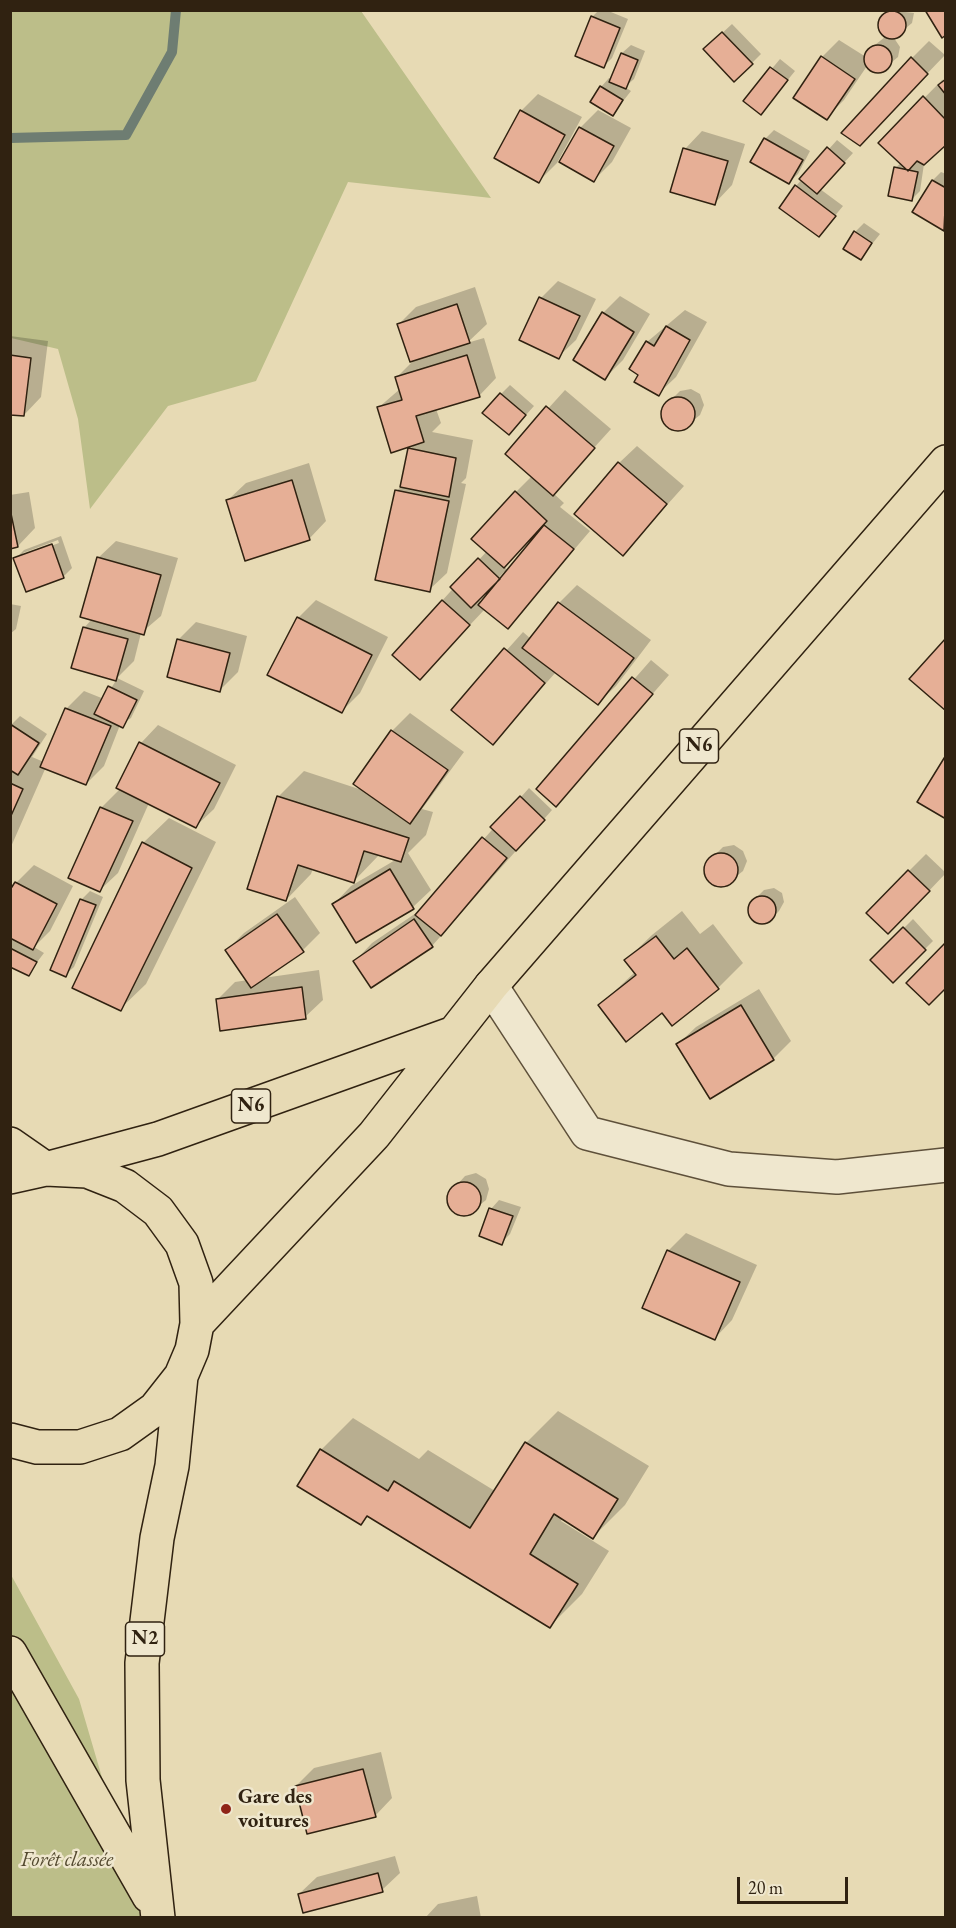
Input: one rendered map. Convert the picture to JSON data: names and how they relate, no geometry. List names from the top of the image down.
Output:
{
  "streets": {
    "highway": ["N6", "N2"]
  },
  "parks": ["Forêt classée"],
  "places": ["Gare des voitures"],
  "scale_bar": "20 m"
}
